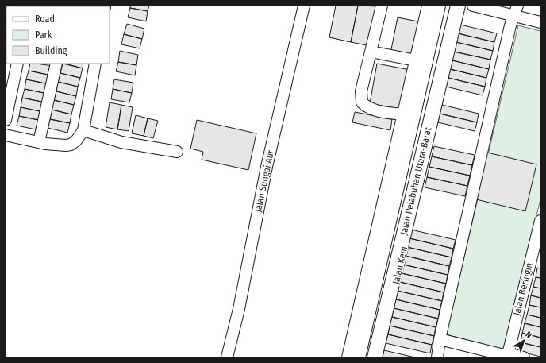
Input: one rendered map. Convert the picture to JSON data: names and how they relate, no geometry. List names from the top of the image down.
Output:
{
  "streets": {
    "main road": ["Jalan Pelabuhan Utara-Barat"],
    "street": ["Jalan Sungai Aur", "Jalan Kem", "Jalan Beringin"]
  },
  "legend": ["Road", "Park", "Building"],
  "north": "top right"
}
